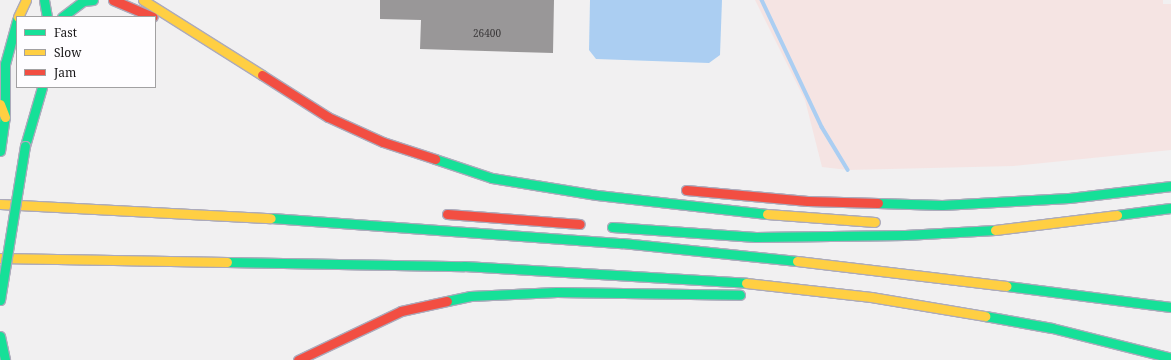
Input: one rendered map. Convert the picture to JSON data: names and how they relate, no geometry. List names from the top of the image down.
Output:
{
  "house_numbers": ["26400"],
  "legend": ["Fast", "Slow", "Jam"]
}
